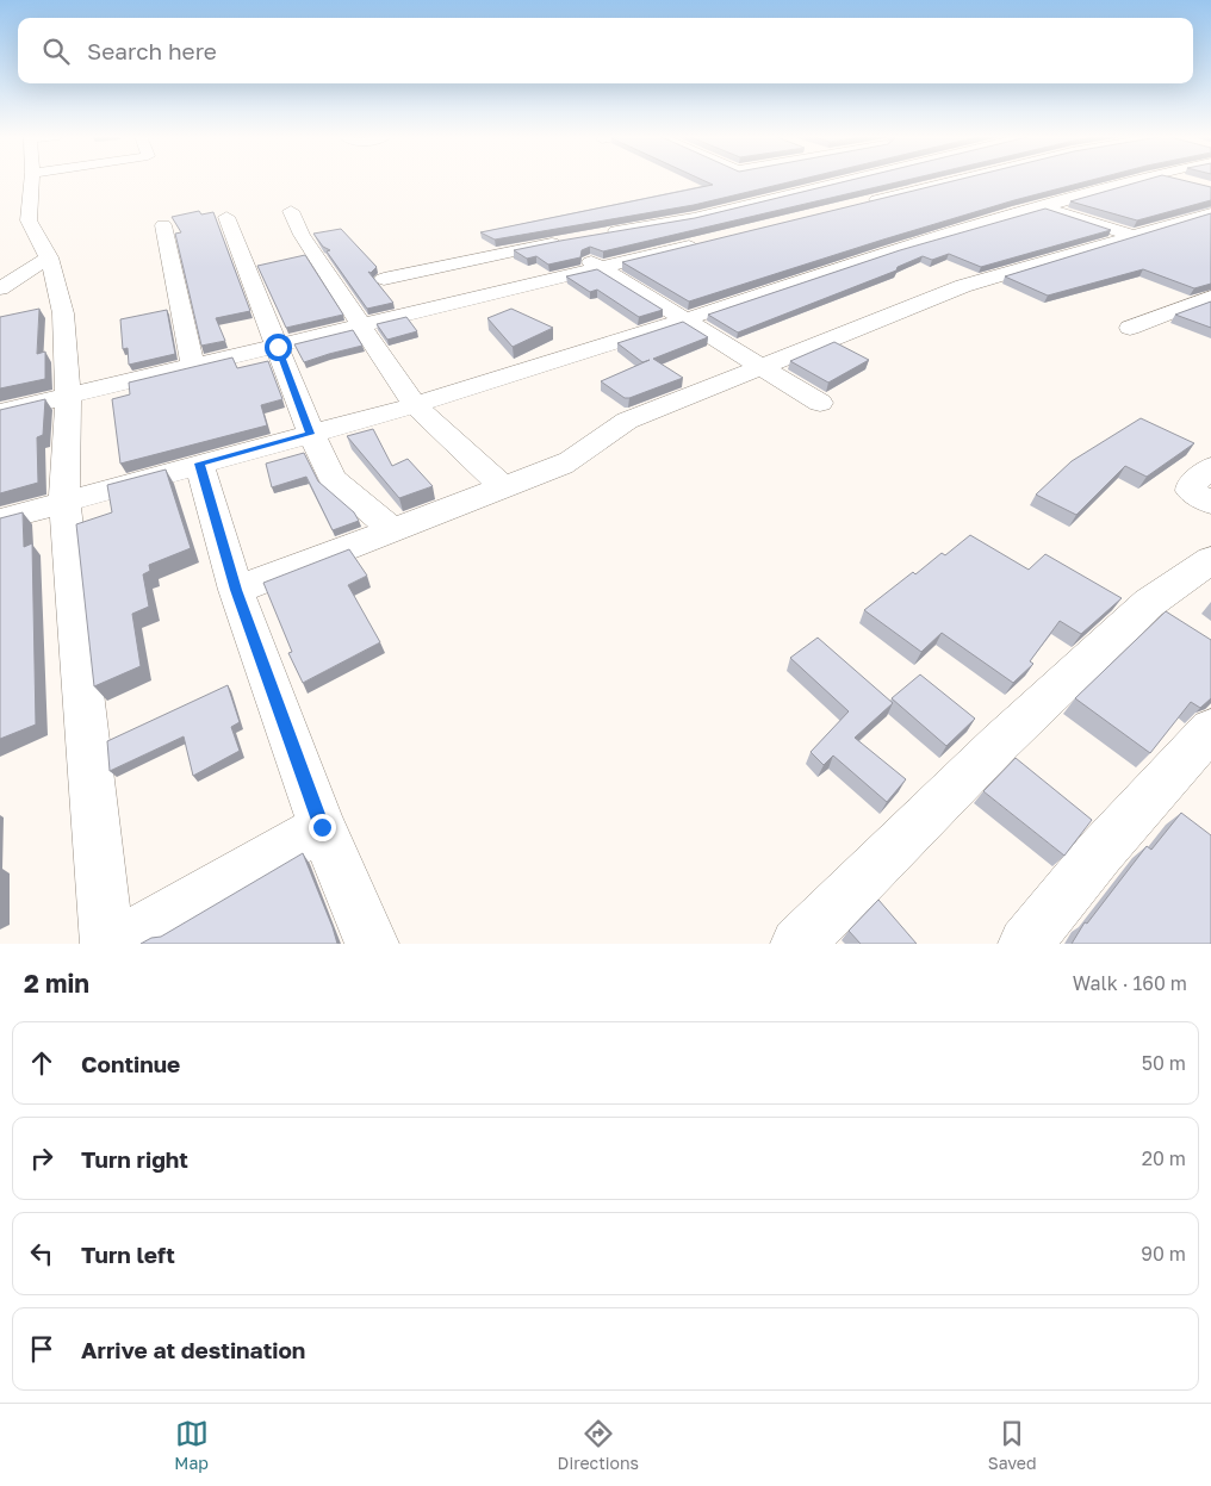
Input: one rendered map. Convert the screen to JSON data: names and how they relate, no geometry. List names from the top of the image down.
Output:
{
  "page": {
    "search": "Search here",
    "heading": ["2 min", "Walk · 160 m"],
    "list": [
      ["Continue", "50 m"],
      ["Turn right", "20 m"],
      ["Turn left", "90 m"],
      "Arrive at destination"
    ],
    "nav": ["Map", "Directions", "Saved"]
  }
}
